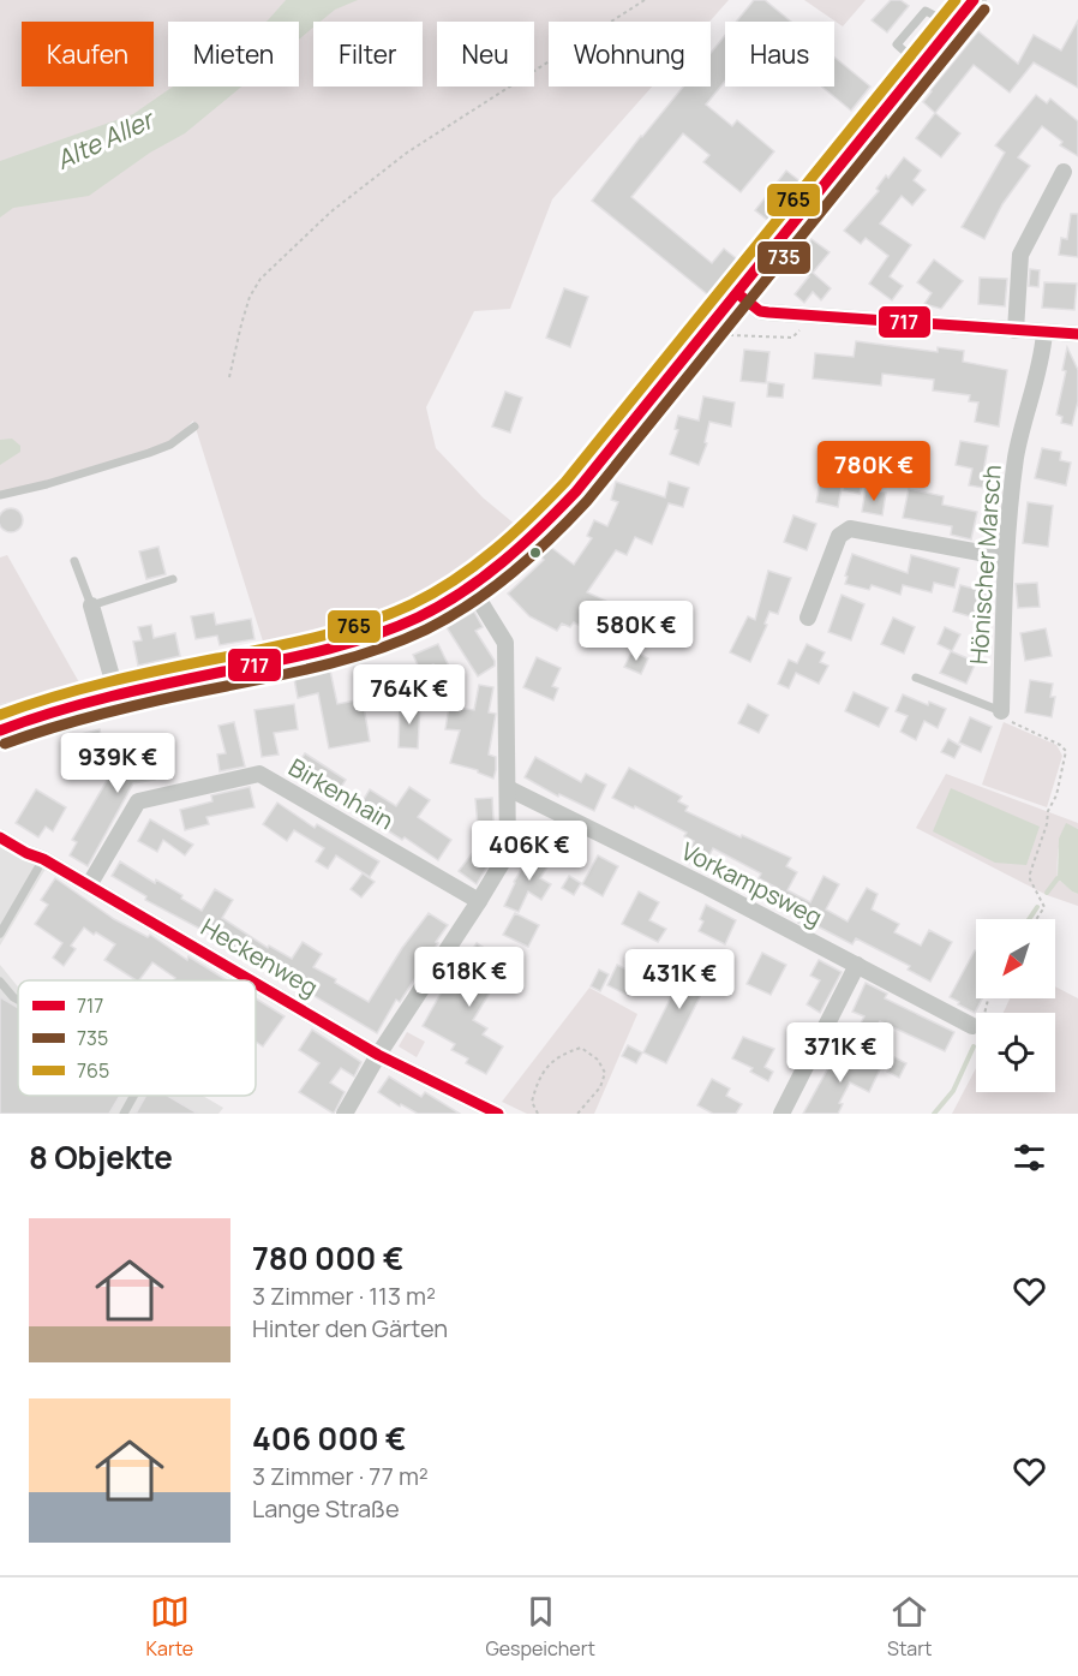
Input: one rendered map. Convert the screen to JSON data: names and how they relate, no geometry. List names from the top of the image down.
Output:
{
  "streets": {
    "street": [
      "Hönischer Marsch",
      "Birkenhain",
      "Vorkampsweg",
      "Heckenweg"
    ]
  },
  "crossings": [
    ["Birkenhain", "Heckenweg"]
  ],
  "water": ["Alte Aller"],
  "lines": ["transit line 717", "transit line 765", "transit line 735"],
  "legend": ["717", "735", "765"],
  "north": "bottom left",
  "page": {
    "chip": [
      "Kaufen",
      "Mieten",
      "Filter",
      "Neu",
      "Wohnung",
      "Haus"
    ],
    "price": [
      "780K €",
      "580K €",
      "764K €",
      "939K €",
      "406K €",
      "618K €",
      "431K €",
      "371K €"
    ],
    "heading": "8 Objekte",
    "list": [
      {
        "name": "780 000 €",
        "note": "3 Zimmer · 113 m² · Hinter den Gärten"
      },
      {
        "name": "406 000 €",
        "note": "3 Zimmer · 77 m² · Lange Straße"
      }
    ],
    "tabs": ["Karte", "Gespeichert", "Start"]
  }
}
